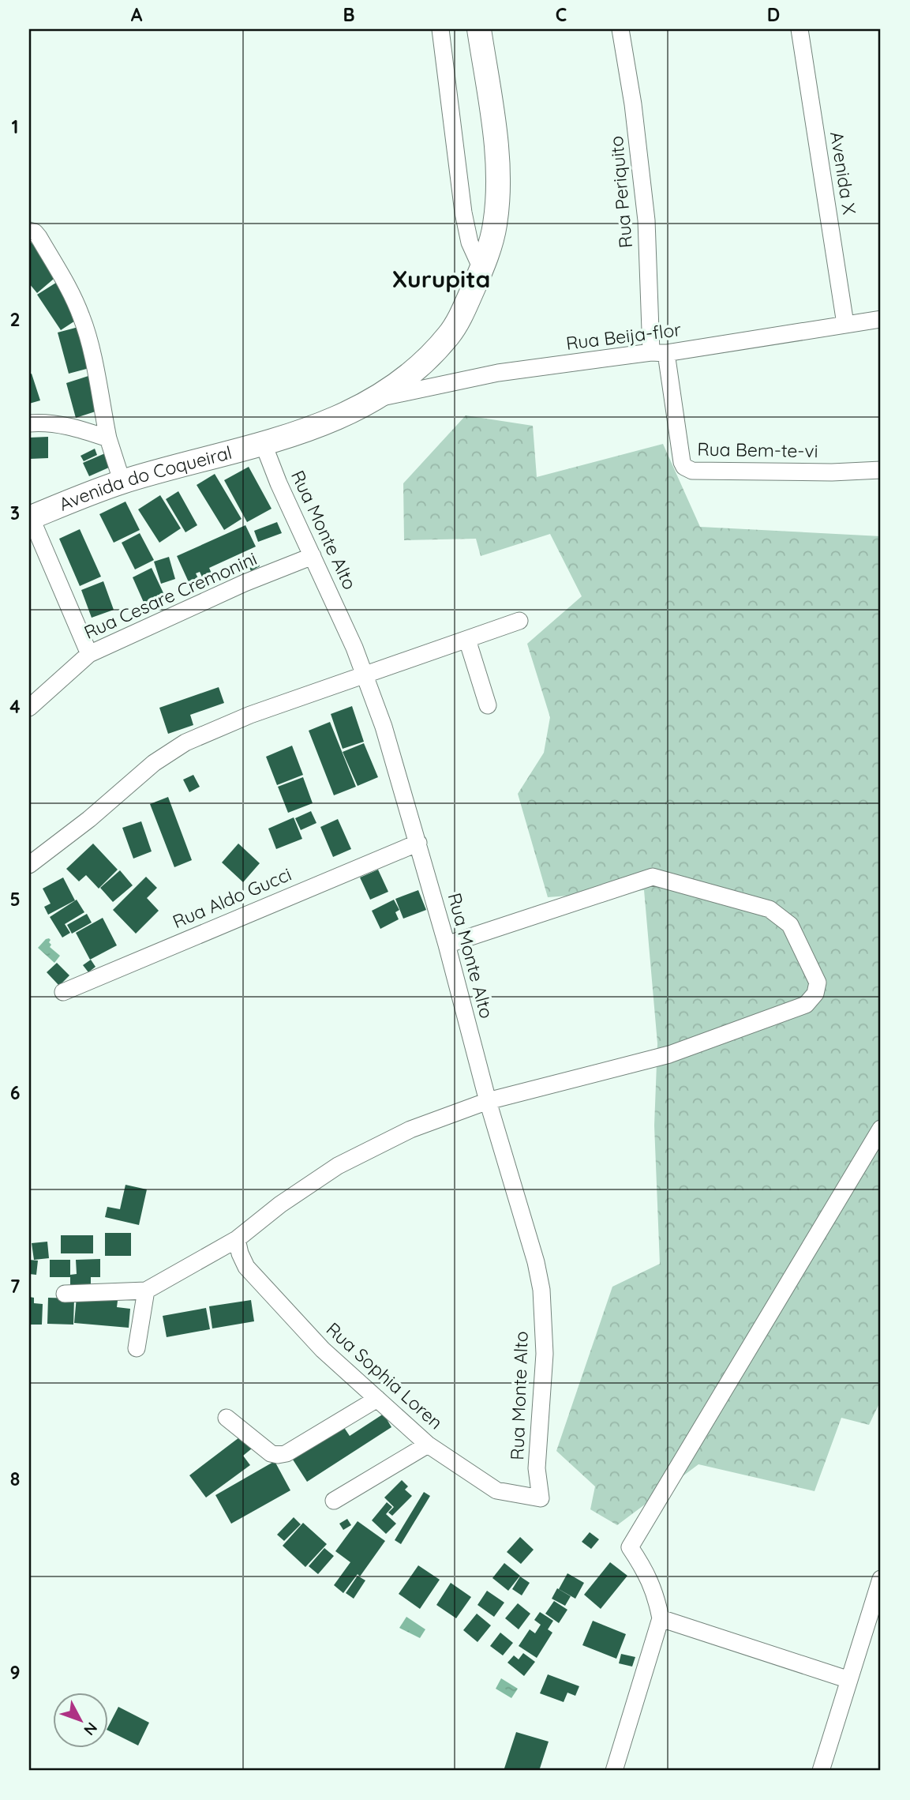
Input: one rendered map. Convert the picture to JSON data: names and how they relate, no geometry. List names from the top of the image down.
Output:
{
  "streets": {
    "main road": ["Avenida do Coqueiral"],
    "street": [
      "Avenida X",
      "Rua Periquito",
      "Rua Beija-flor",
      "Rua Bem-te-vi",
      "Rua Monte Alto",
      "Rua Cesare Cremonini",
      "Rua Aldo Gucci",
      "Rua Sophia Loren"
    ]
  },
  "crossings": [
    ["Avenida X", "Rua Beija-flor"],
    ["Rua Periquito", "Rua Beija-flor"],
    ["Rua Periquito", "Rua Bem-te-vi"],
    ["Rua Beija-flor", "Rua Bem-te-vi"],
    ["Rua Beija-flor", "Avenida do Coqueiral"],
    ["Avenida do Coqueiral", "Rua Monte Alto"],
    ["Rua Monte Alto", "Rua Cesare Cremonini"],
    ["Rua Monte Alto", "Rua Aldo Gucci"],
    ["Rua Monte Alto", "Rua Sophia Loren"]
  ],
  "districts": ["Xurupita"],
  "north": "bottom right",
  "grid": {
    "columns": [
      "A",
      "B",
      "C",
      "D"
    ],
    "rows": [
      "1",
      "2",
      "3",
      "4",
      "5",
      "6",
      "7",
      "8",
      "9"
    ]
  }
}
